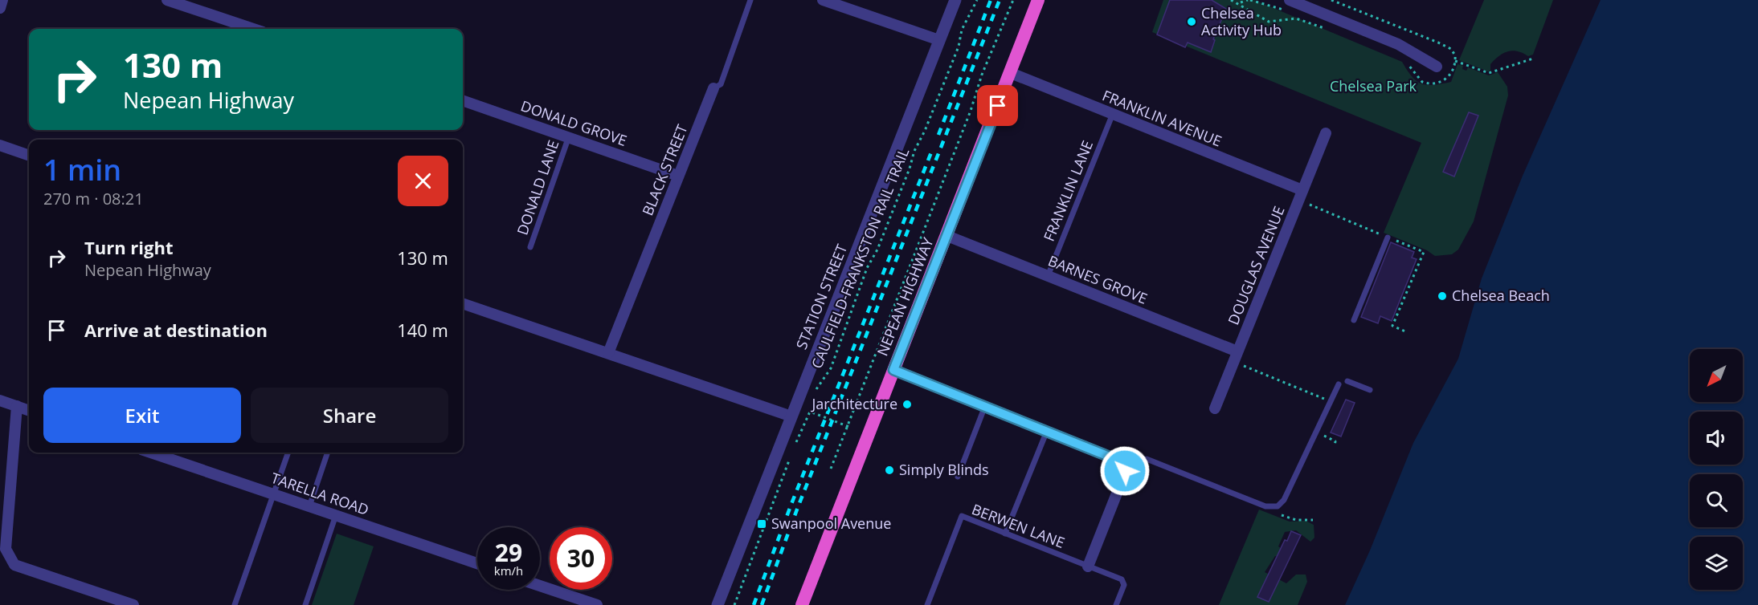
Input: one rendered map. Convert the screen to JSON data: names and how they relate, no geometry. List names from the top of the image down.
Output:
{
  "streets": {
    "highway": ["NEPEAN HIGHWAY"],
    "street": [
      "FRANKLIN AVENUE",
      "DONALD GROVE",
      "BLACK STREET",
      "DOUGLAS AVENUE",
      "BARNES GROVE",
      "STATION STREET",
      "TARELLA ROAD"
    ],
    "lane": ["DONALD LANE", "FRANKLIN LANE", "BERWEN LANE"],
    "path": ["CAULFIELD-FRANKSTON RAIL TRAIL"]
  },
  "crossings": [
    ["FRANKLIN AVENUE", "FRANKLIN LANE"],
    ["FRANKLIN AVENUE", "DOUGLAS AVENUE"],
    ["FRANKLIN AVENUE", "NEPEAN HIGHWAY"],
    ["DONALD GROVE", "BLACK STREET"],
    ["DONALD GROVE", "DONALD LANE"],
    ["FRANKLIN LANE", "BARNES GROVE"],
    ["DOUGLAS AVENUE", "BARNES GROVE"],
    ["BARNES GROVE", "NEPEAN HIGHWAY"]
  ],
  "parks": ["Chelsea Park"],
  "places": {
    "other": [
      "Chelsea Activity Hub",
      "Chelsea Beach",
      "Jarchitecture",
      "Simply Blinds"
    ],
    "transit": ["Swanpool Avenue"]
  },
  "north": "bottom left",
  "page": {
    "turn": ["130 m", "Nepean Highway"],
    "heading": ["1 min", "270 m · 08:21"],
    "list": [
      {
        "name": "Turn right",
        "note": "Nepean Highway",
        "value": "130 m"
      },
      {
        "name": "Arrive at destination",
        "value": "140 m"
      }
    ],
    "buttons": ["Exit", "Share"],
    "speed": "29 km/h",
    "limit": "30"
  }
}
